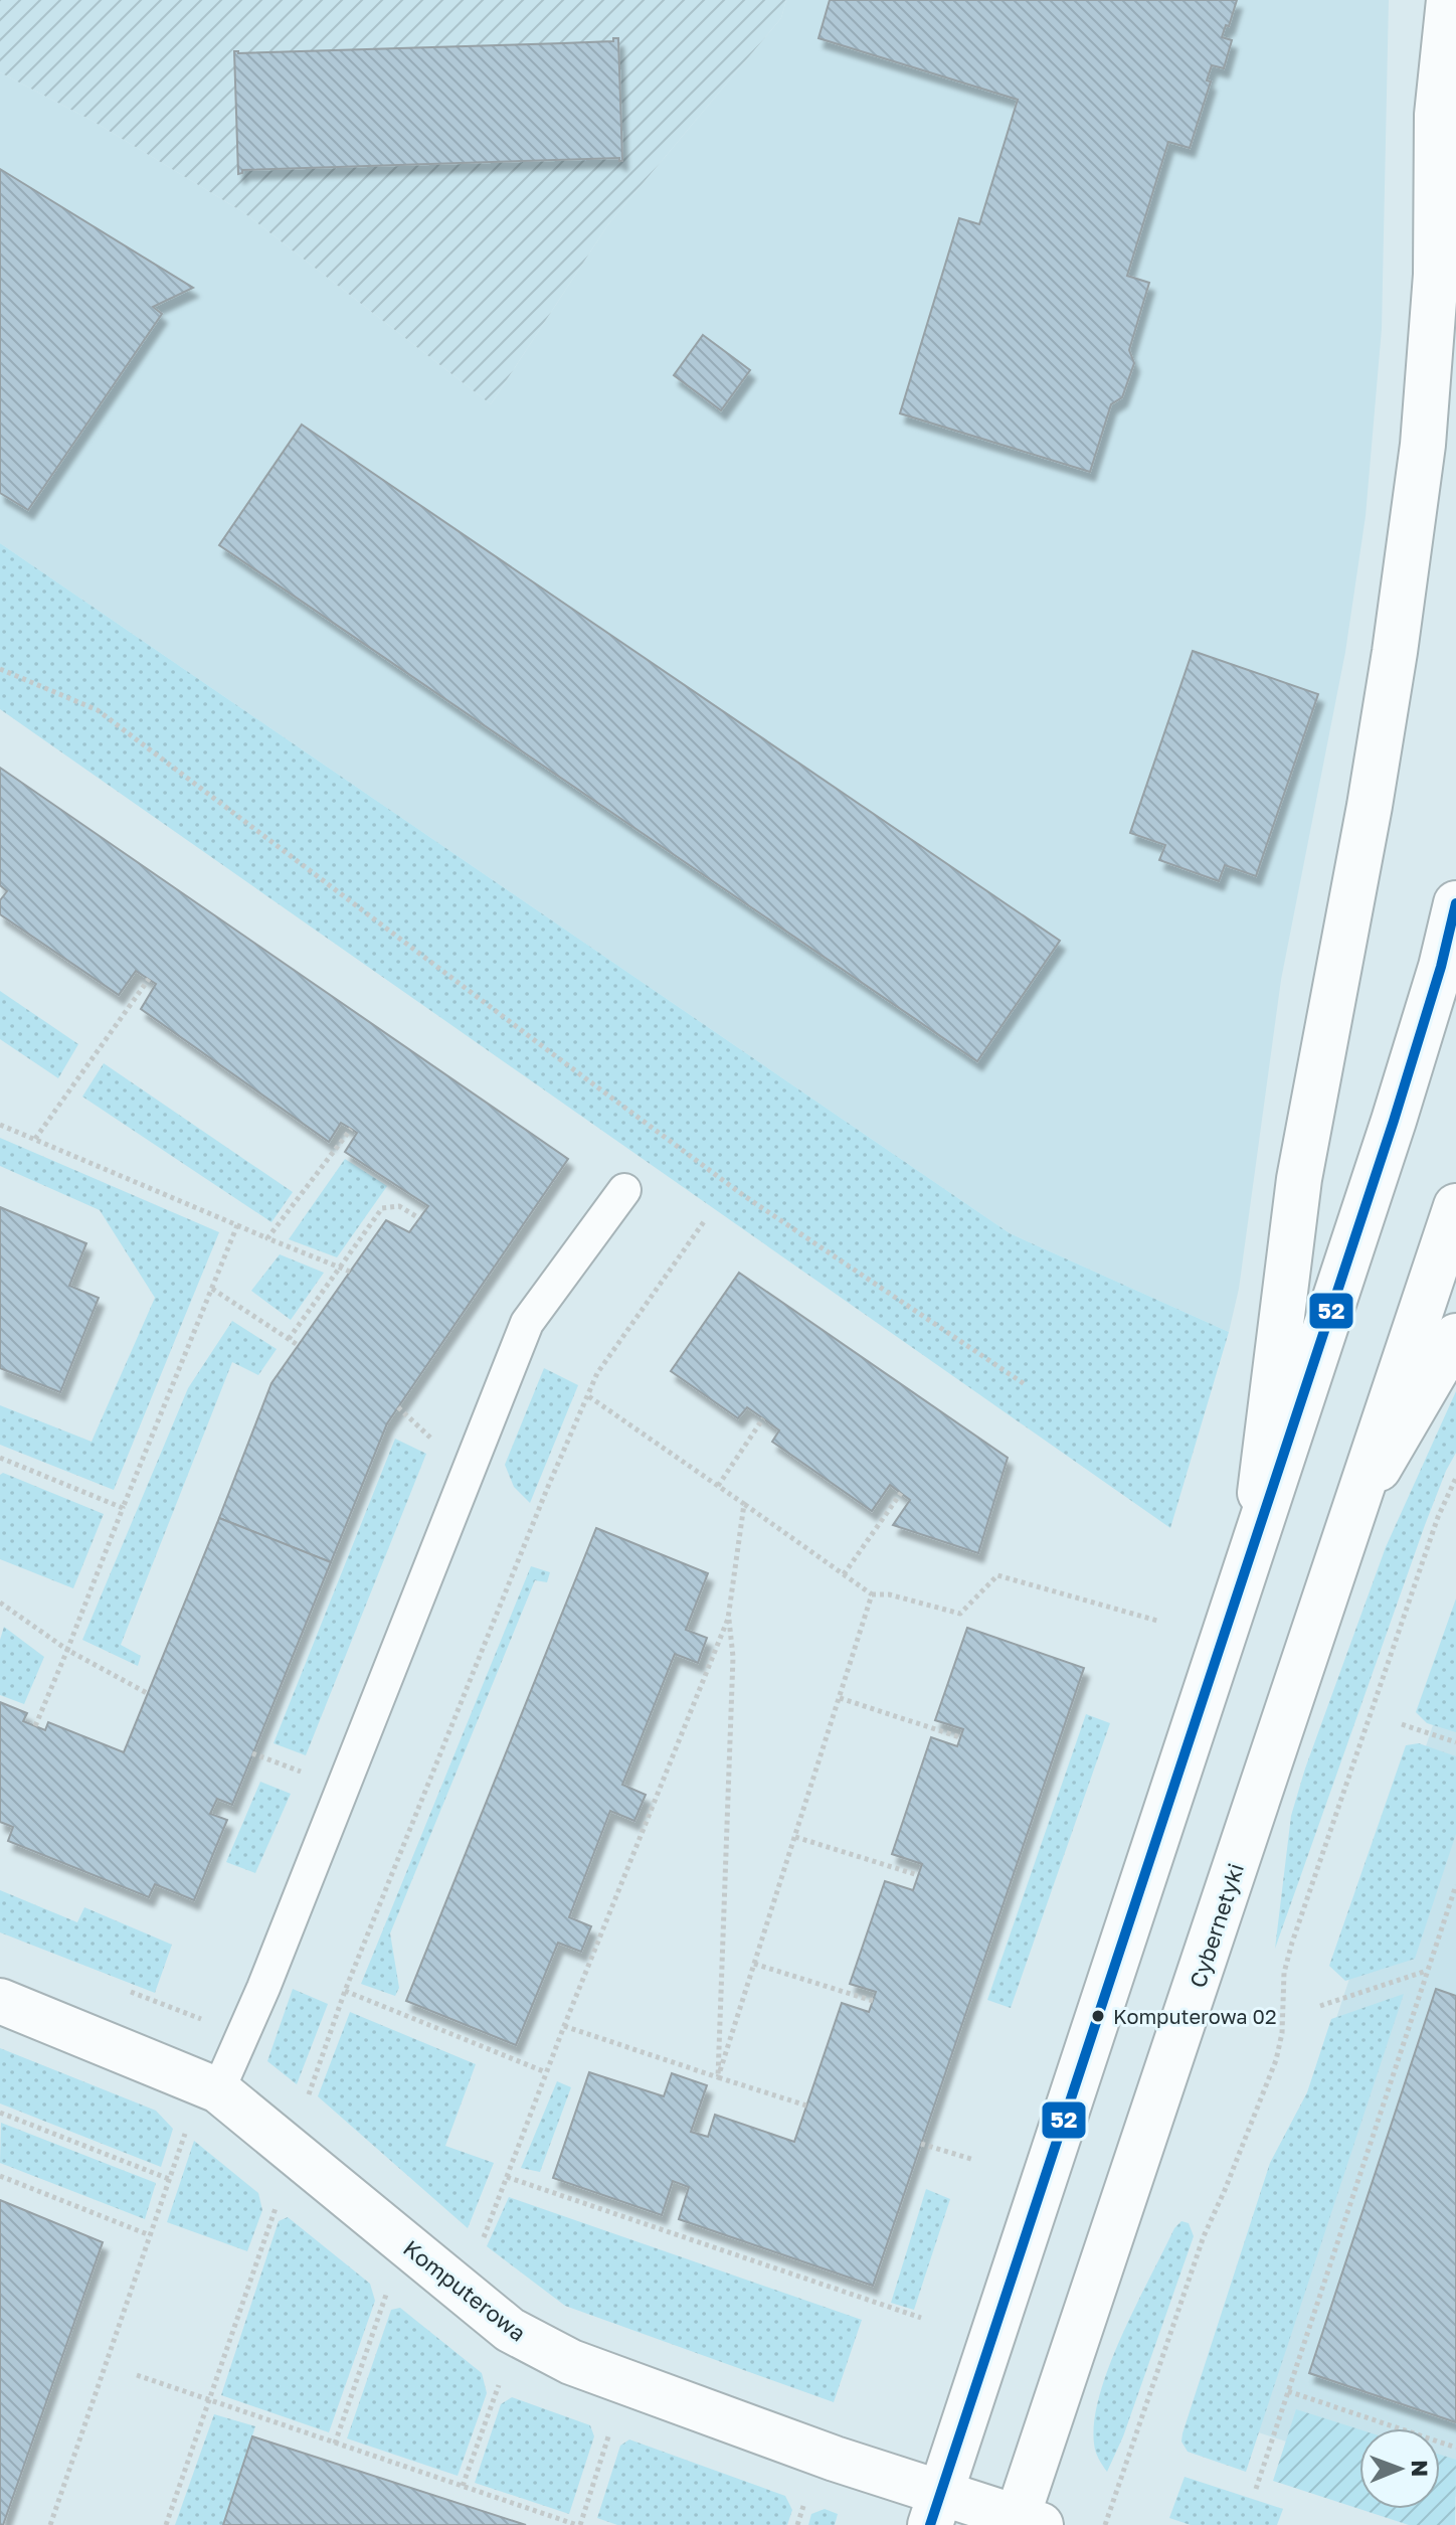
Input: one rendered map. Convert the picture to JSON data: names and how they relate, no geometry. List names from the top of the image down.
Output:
{
  "streets": {
    "street": ["Cybernetyki", "Komputerowa"]
  },
  "crossings": [
    ["Cybernetyki", "Komputerowa"]
  ],
  "places": ["Komputerowa 02"],
  "lines": ["transit line 52"],
  "north": "right"
}
